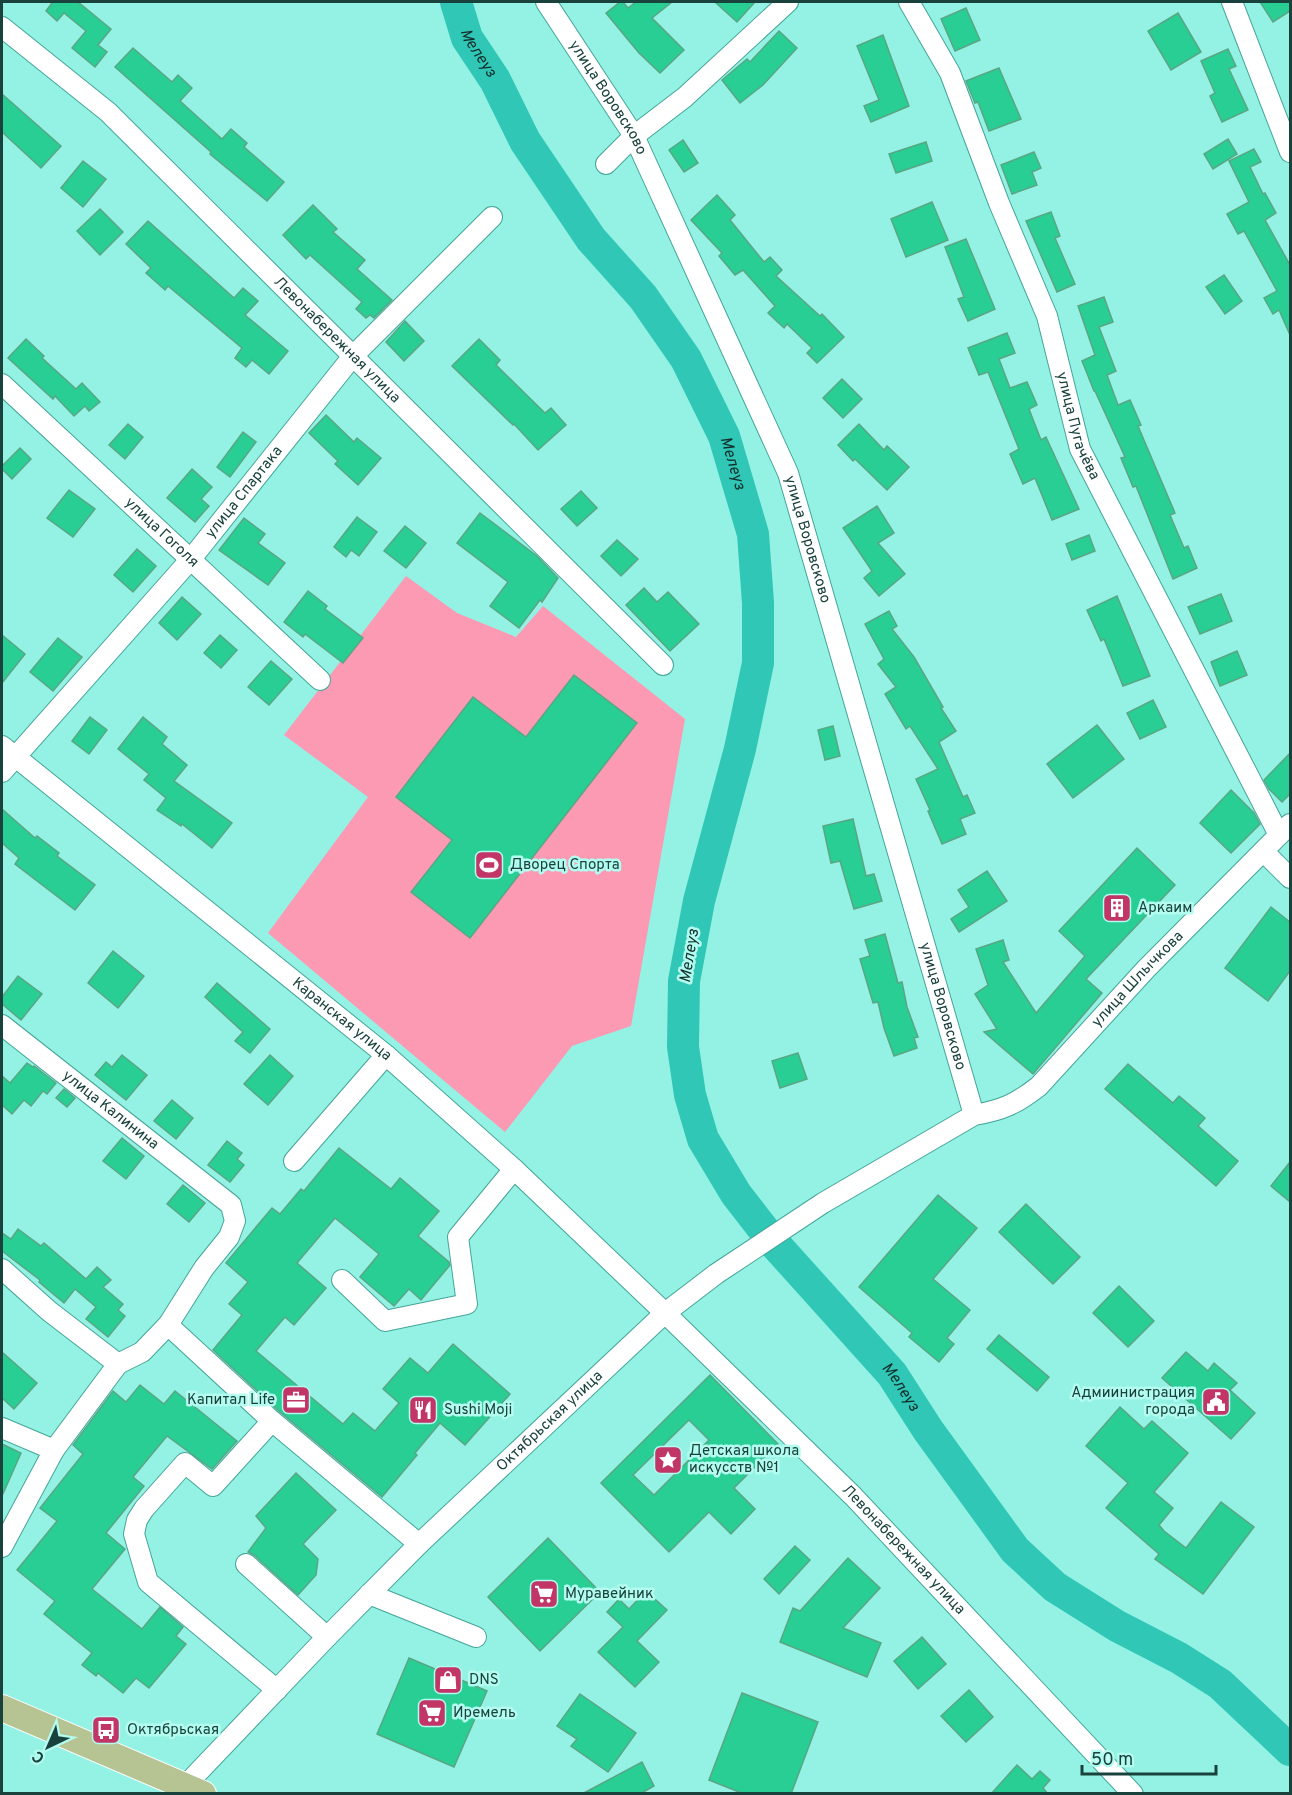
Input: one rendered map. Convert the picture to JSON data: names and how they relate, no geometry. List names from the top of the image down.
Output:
{
  "streets": {
    "street": [
      "улица Воровсково",
      "Левонабережная улица",
      "улица Пугачёва",
      "улица Спартака",
      "улица Гоголя",
      "улица Шлычкова",
      "Каранская улица",
      "улица Калинина",
      "Октябрьская улица"
    ]
  },
  "crossings": [
    ["улица Воровсково", "улица Шлычкова"],
    ["улица Воровсково", "Октябрьская улица"],
    ["Левонабережная улица", "улица Спартака"],
    ["Левонабережная улица", "Каранская улица"],
    ["Левонабережная улица", "Октябрьская улица"],
    ["улица Пугачёва", "улица Шлычкова"],
    ["улица Спартака", "улица Гоголя"],
    ["улица Спартака", "Каранская улица"],
    ["улица Шлычкова", "Октябрьская улица"],
    ["Каранская улица", "Октябрьская улица"]
  ],
  "water": ["Мелеуз"],
  "places": {
    "sports": ["Дворец Спорта"],
    "building": ["Аркаим"],
    "office": ["Капитал Life"],
    "public building": ["Адмиинистрация города"],
    "restaurant": ["Sushi Moji"],
    "place": ["Детская школа искусств №1"],
    "supermarket": ["Муравейник", "Иремель"],
    "shop": ["DNS"],
    "bus stop": ["Октябрьская"]
  },
  "scale_bar": "50 m",
  "north": "bottom left"
}
